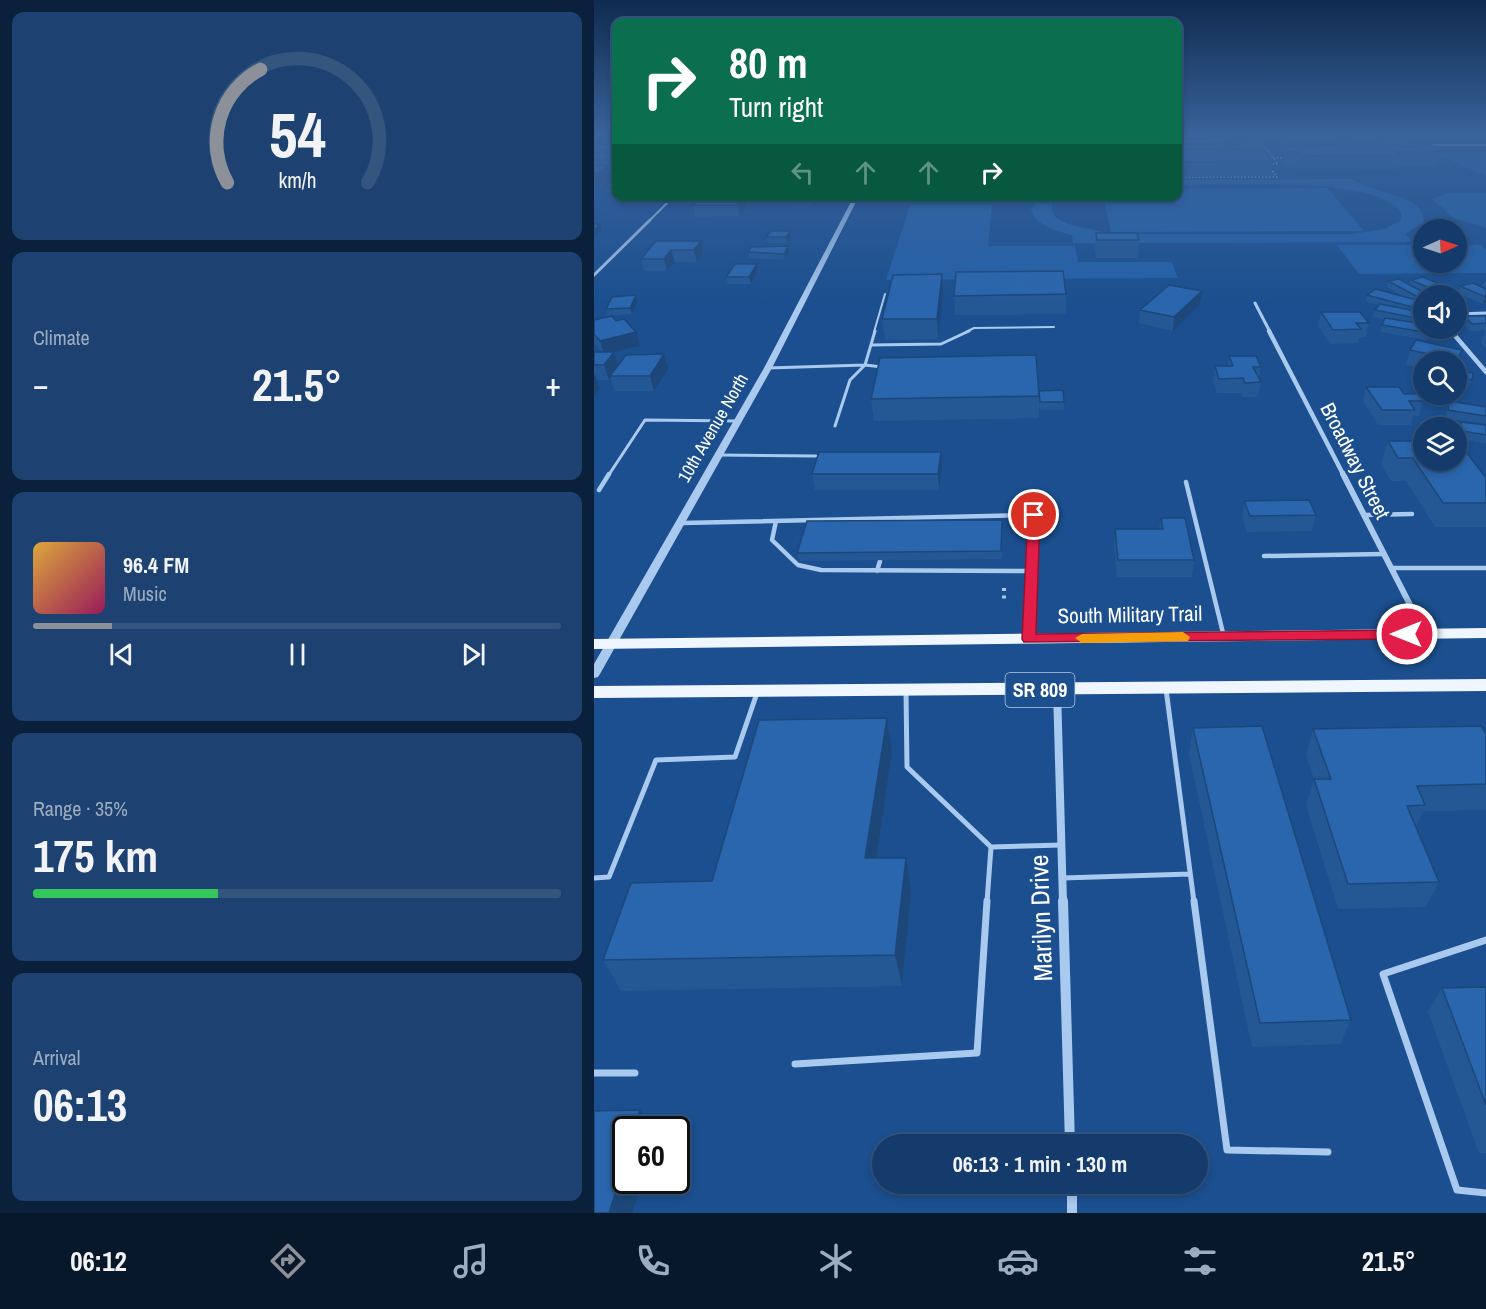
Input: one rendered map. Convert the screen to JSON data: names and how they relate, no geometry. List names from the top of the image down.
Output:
{
  "streets": {
    "main road": ["South Military Trail", "SR 809"],
    "street": ["10th Avenue North", "Broadway Street", "Marilyn Drive"]
  },
  "crossings": [
    ["10th Avenue North", "South Military Trail"],
    ["Broadway Street", "South Military Trail"],
    ["SR 809", "Marilyn Drive"]
  ],
  "north": "right",
  "page": {
    "turn": ["80 m", "Turn right"],
    "tile": [
      "Climate",
      ["Range · 35%", "175 km"],
      ["Arrival", "06:13"]
    ],
    "heat": ["−", "21.5°", "+"],
    "song": ["96.4 FM", "Music"],
    "limit": "60",
    "trip": "06:13 · 1 min · 130 m",
    "tabs": ["06:12", "21.5°"],
    "gauge": ["54", "km/h"]
  }
}
